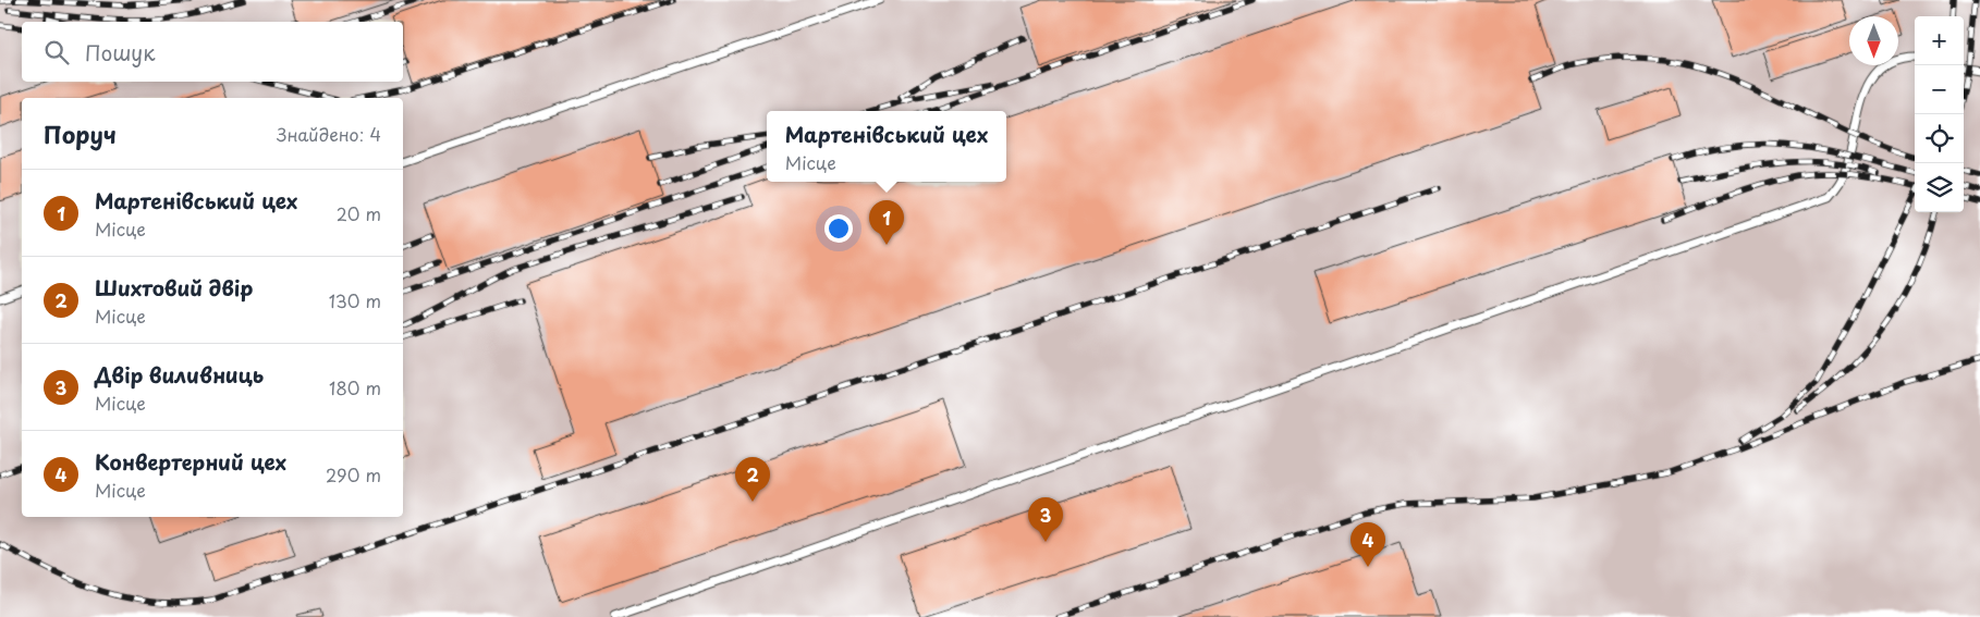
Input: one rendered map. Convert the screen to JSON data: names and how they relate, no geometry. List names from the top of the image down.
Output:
{
  "north": "bottom",
  "page": {
    "map_buttons": ["+", "−"],
    "search": "Пошук",
    "heading": ["Поруч", "Знайдено: 4"],
    "popup": ["Мартенівський цех", "Місце"],
    "list": [
      {
        "mark": "1",
        "name": "Мартенівський цех",
        "note": "Місце",
        "value": "20 m"
      },
      {
        "mark": "2",
        "name": "Шихтовий двір",
        "note": "Місце",
        "value": "130 m"
      },
      {
        "mark": "3",
        "name": "Двір виливниць",
        "note": "Місце",
        "value": "180 m"
      },
      {
        "mark": "4",
        "name": "Конвертерний цех",
        "note": "Місце",
        "value": "290 m"
      }
    ],
    "pins": [
      "1",
      "2",
      "3",
      "4"
    ]
  }
}
